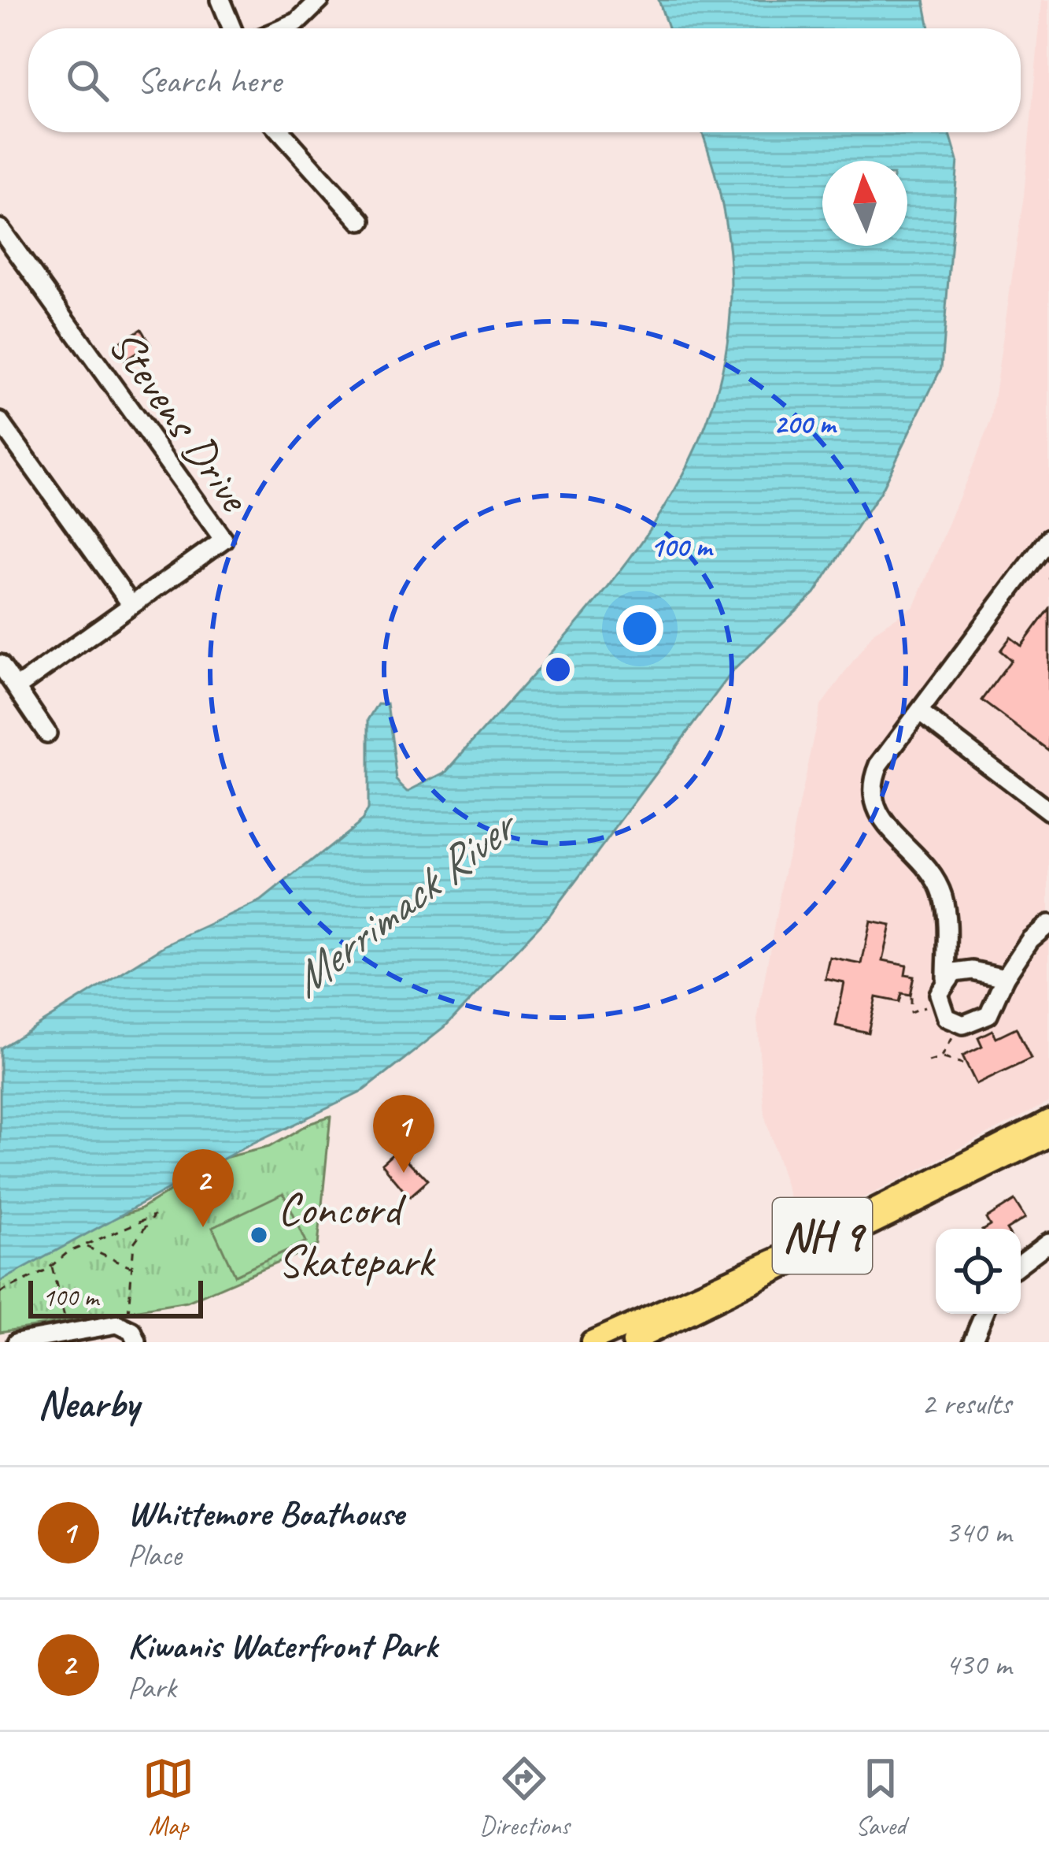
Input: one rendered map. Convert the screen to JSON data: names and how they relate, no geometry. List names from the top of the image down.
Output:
{
  "streets": {
    "main road": ["NH 9"],
    "street": ["Stevens Drive"]
  },
  "water": ["Merrimack River"],
  "places": ["Concord Skatepark"],
  "scale_bar": "100 m",
  "north": "top",
  "page": {
    "search": "Search here",
    "pins": ["1", "2"],
    "scale": "100 m",
    "heading": ["Nearby", "2 results"],
    "list": [
      {
        "mark": "1",
        "name": "Whittemore Boathouse",
        "note": "Place",
        "value": "340 m"
      },
      {
        "mark": "2",
        "name": "Kiwanis Waterfront Park",
        "note": "Park",
        "value": "430 m"
      }
    ],
    "nav": ["Map", "Directions", "Saved"]
  },
  "rings": ["200 m", "100 m"]
}
